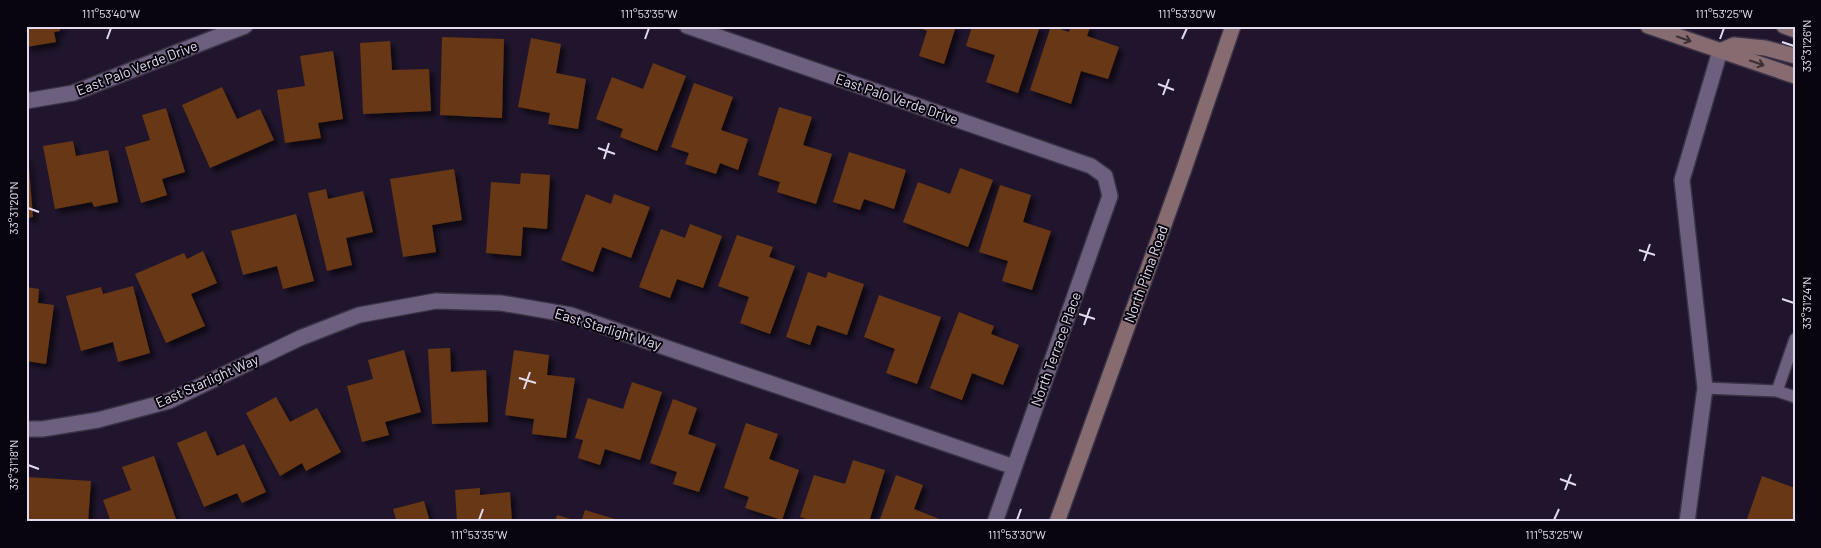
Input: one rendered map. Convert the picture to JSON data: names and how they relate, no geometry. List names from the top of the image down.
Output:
{
  "streets": {
    "main road": ["North Pima Road"],
    "street": ["East Palo Verde Drive", "East Starlight Way", "North Terrace Place"]
  },
  "crossings": [
    ["East Palo Verde Drive", "North Terrace Place"],
    ["East Starlight Way", "North Terrace Place"]
  ],
  "coordinates": [
    "111°53'40\"W",
    "111°53'35\"W",
    "111°53'30\"W",
    "111°53'25\"W",
    "33°31'26\"N",
    "33°31'20\"N",
    "33°31'24\"N",
    "33°31'18\"N"
  ]
}
